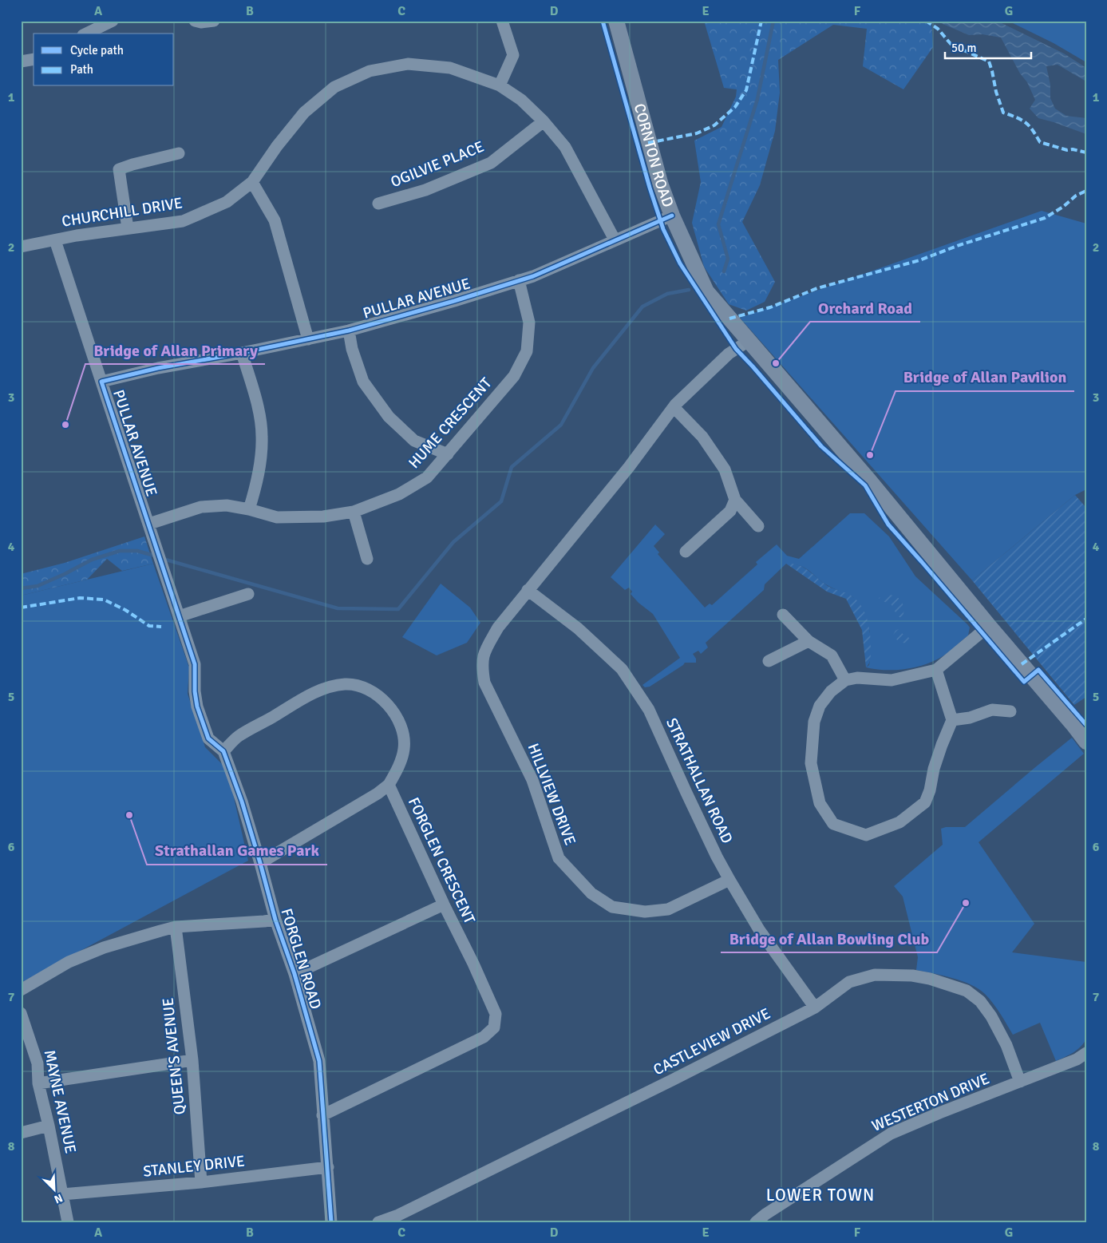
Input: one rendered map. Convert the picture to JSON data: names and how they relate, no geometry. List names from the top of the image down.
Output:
{
  "streets": {
    "main road": ["CORNTON ROAD"],
    "street": [
      "OGILVIE PLACE",
      "CHURCHILL DRIVE",
      "PULLAR AVENUE",
      "HUME CRESCENT",
      "STRATHALLAN ROAD",
      "HILLVIEW DRIVE",
      "FORGLEN CRESCENT",
      "FORGLEN ROAD",
      "CASTLEVIEW DRIVE",
      "QUEEN'S AVENUE",
      "MAYNE AVENUE",
      "WESTERTON DRIVE",
      "STANLEY DRIVE"
    ]
  },
  "crossings": [
    ["CORNTON ROAD", "PULLAR AVENUE"],
    ["CORNTON ROAD", "HILLVIEW DRIVE"],
    ["OGILVIE PLACE", "CHURCHILL DRIVE"],
    ["CHURCHILL DRIVE", "PULLAR AVENUE"],
    ["PULLAR AVENUE", "HUME CRESCENT"],
    ["PULLAR AVENUE", "FORGLEN ROAD"],
    ["STRATHALLAN ROAD", "HILLVIEW DRIVE"],
    ["STRATHALLAN ROAD", "CASTLEVIEW DRIVE"],
    ["FORGLEN CRESCENT", "FORGLEN ROAD"],
    ["FORGLEN ROAD", "STANLEY DRIVE"],
    ["CASTLEVIEW DRIVE", "WESTERTON DRIVE"],
    ["QUEEN'S AVENUE", "STANLEY DRIVE"],
    ["MAYNE AVENUE", "STANLEY DRIVE"]
  ],
  "districts": ["LOWER TOWN"],
  "places": [
    "Orchard Road",
    "Bridge of Allan Primary",
    "Bridge of Allan Pavilion",
    "Strathallan Games Park",
    "Bridge of Allan Bowling Club"
  ],
  "legend": ["Cycle path", "Path"],
  "scale_bar": "50 m",
  "north": "bottom right",
  "grid": {
    "columns": [
      "A",
      "B",
      "C",
      "D",
      "E",
      "F",
      "G"
    ],
    "rows": [
      "1",
      "2",
      "3",
      "4",
      "5",
      "6",
      "7",
      "8"
    ]
  }
}
